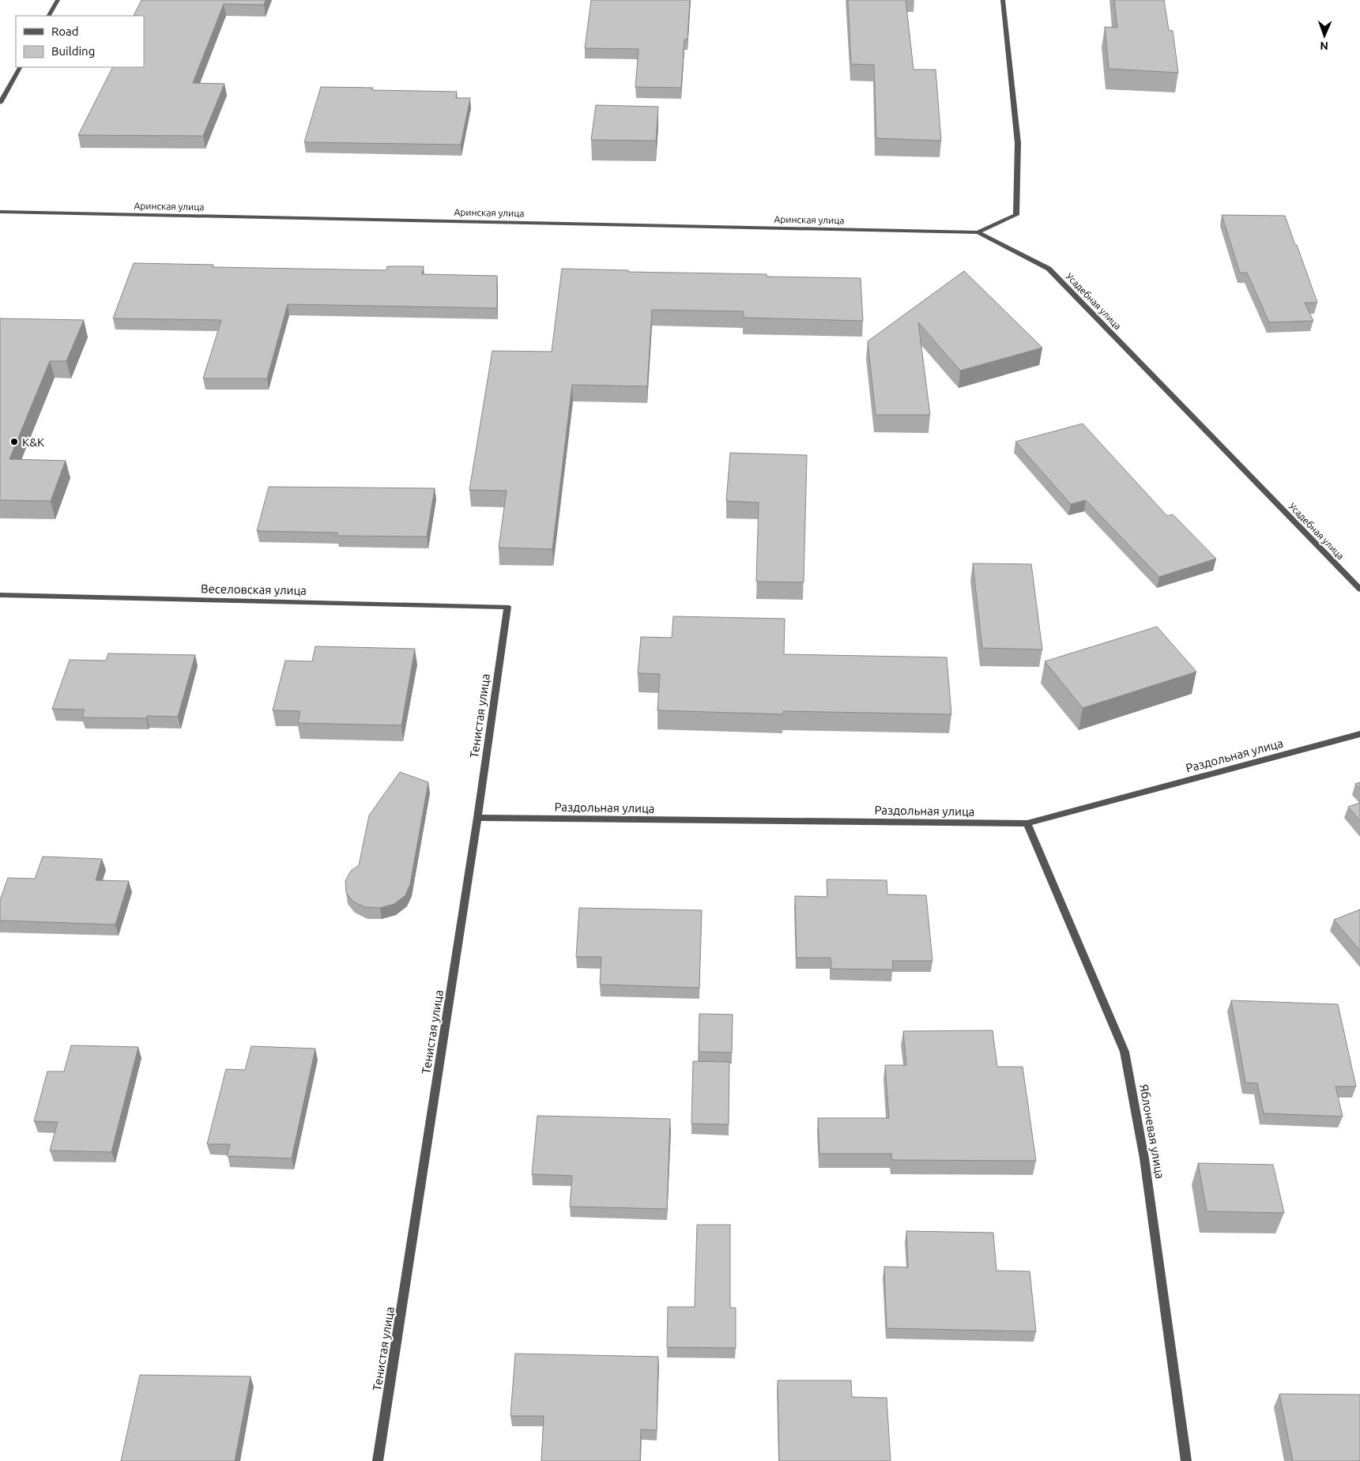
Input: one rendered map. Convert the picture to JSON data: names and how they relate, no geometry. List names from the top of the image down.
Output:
{
  "streets": {
    "street": [
      "Аринская улица",
      "Усадебная улица",
      "Веселовская улица",
      "Тенистая улица",
      "Раздольная улица",
      "Яблоневая улица"
    ]
  },
  "crossings": [
    ["Аринская улица", "Усадебная улица"],
    ["Веселовская улица", "Тенистая улица"],
    ["Тенистая улица", "Раздольная улица"],
    ["Раздольная улица", "Яблоневая улица"]
  ],
  "places": ["K&K"],
  "legend": ["Road", "Building"],
  "north": "bottom"
}
